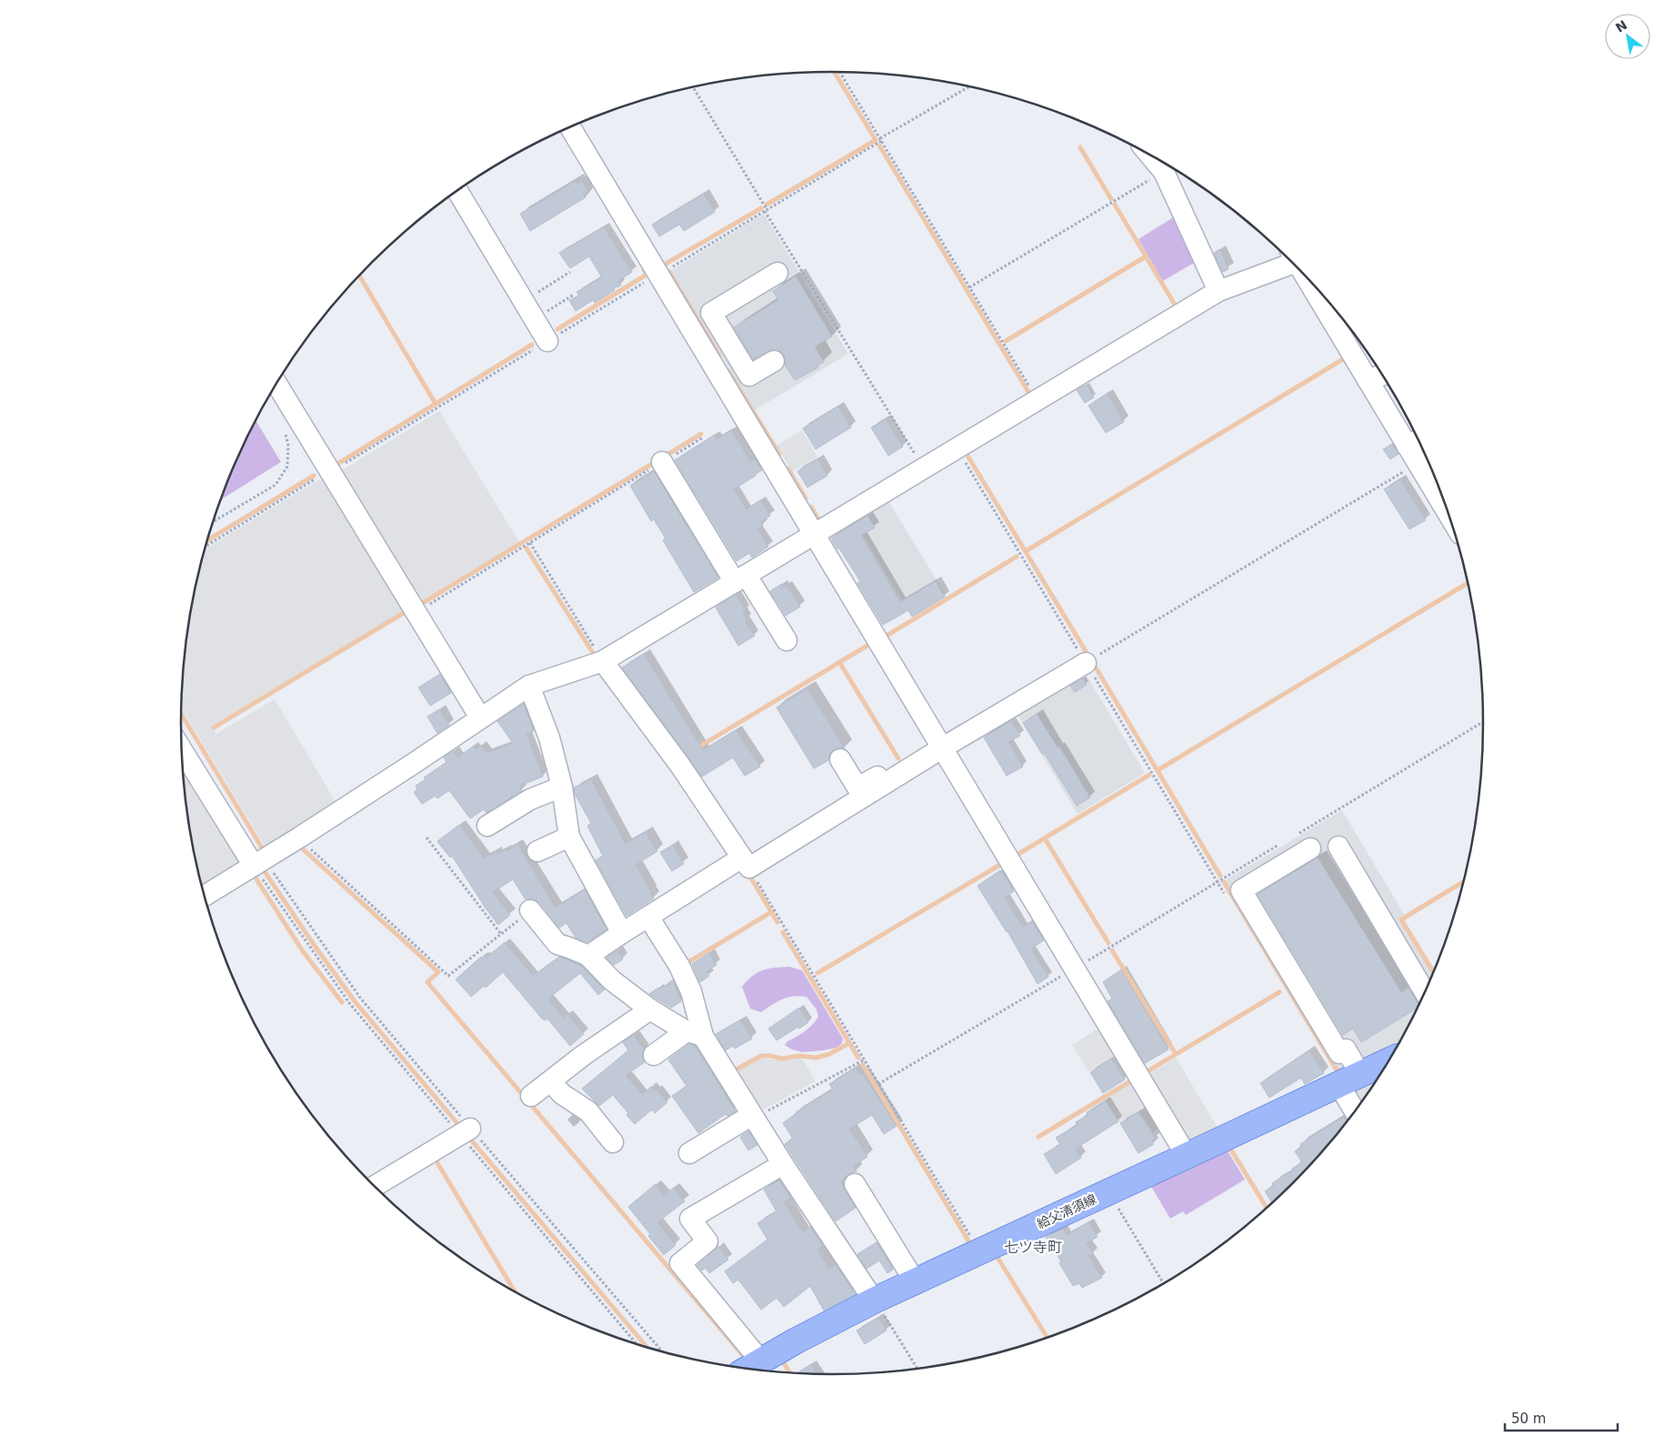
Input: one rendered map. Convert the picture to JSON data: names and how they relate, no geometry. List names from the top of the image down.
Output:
{
  "streets": {
    "main road": ["給父清須線"]
  },
  "districts": ["七ツ寺町"],
  "scale_bar": "50 m",
  "north": "top left"
}
